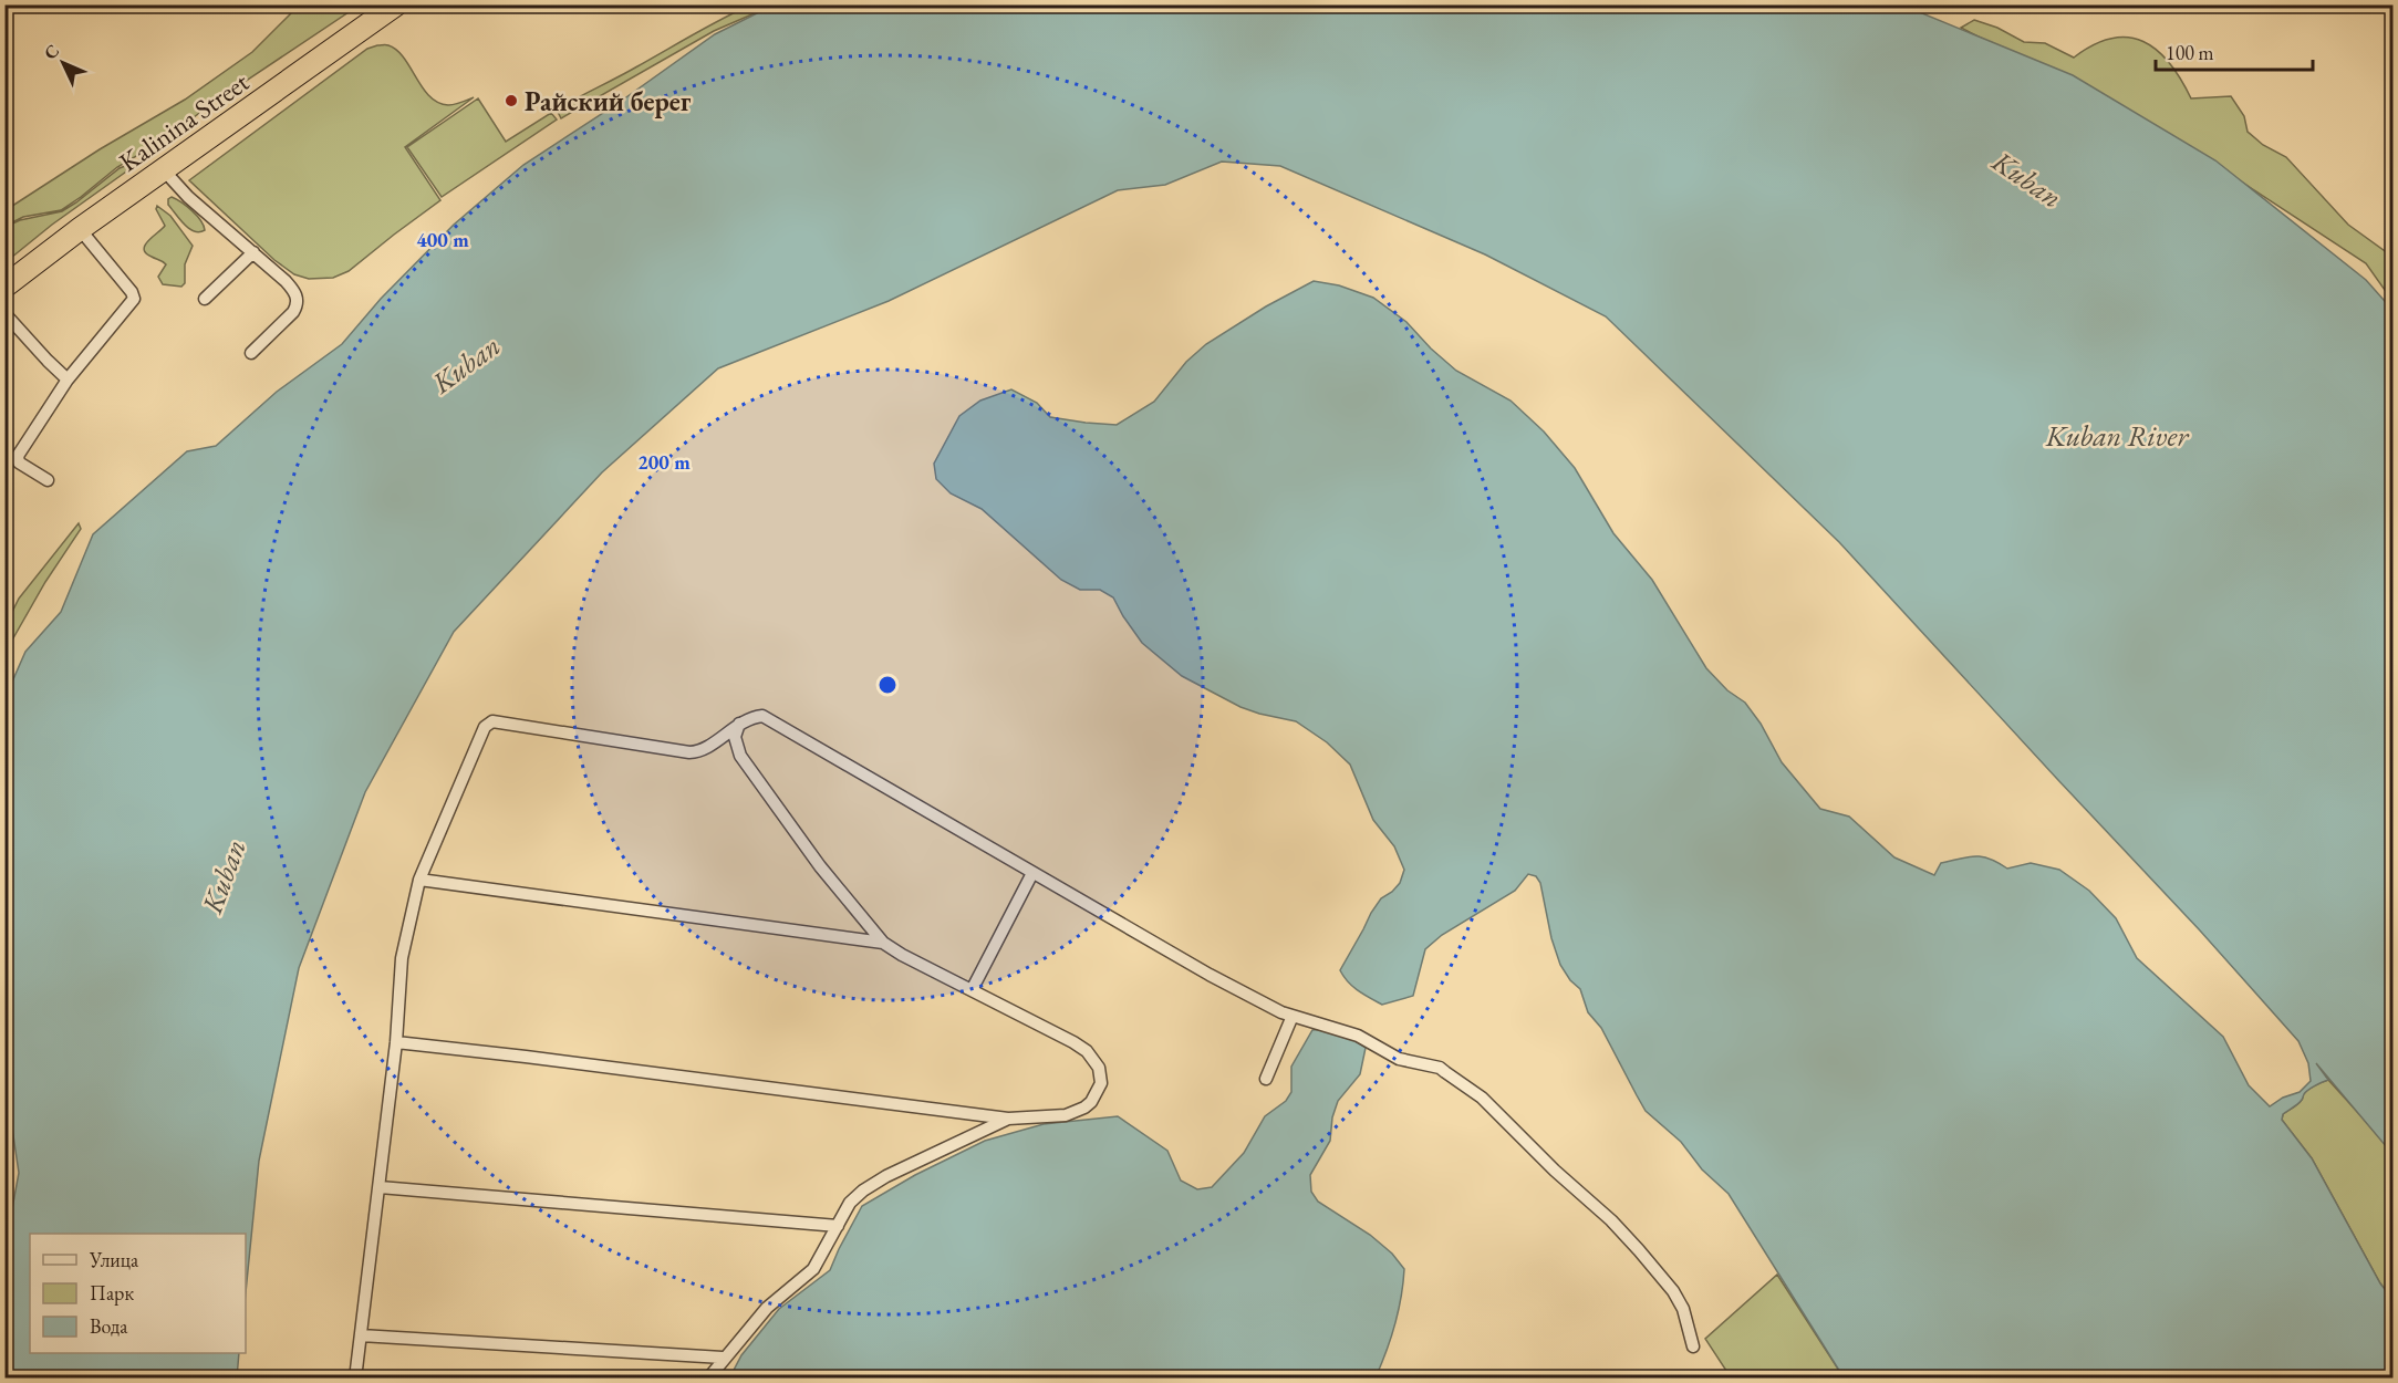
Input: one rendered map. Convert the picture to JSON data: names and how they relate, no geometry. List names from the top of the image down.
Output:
{
  "streets": {
    "highway": ["Kalinina Street"]
  },
  "water": ["Kuban", "Kuban River"],
  "places": ["Райский берег"],
  "legend": ["Улица", "Парк", "Вода"],
  "scale_bar": "100 m",
  "north": "top left",
  "rings": ["400 m", "200 m"]
}
